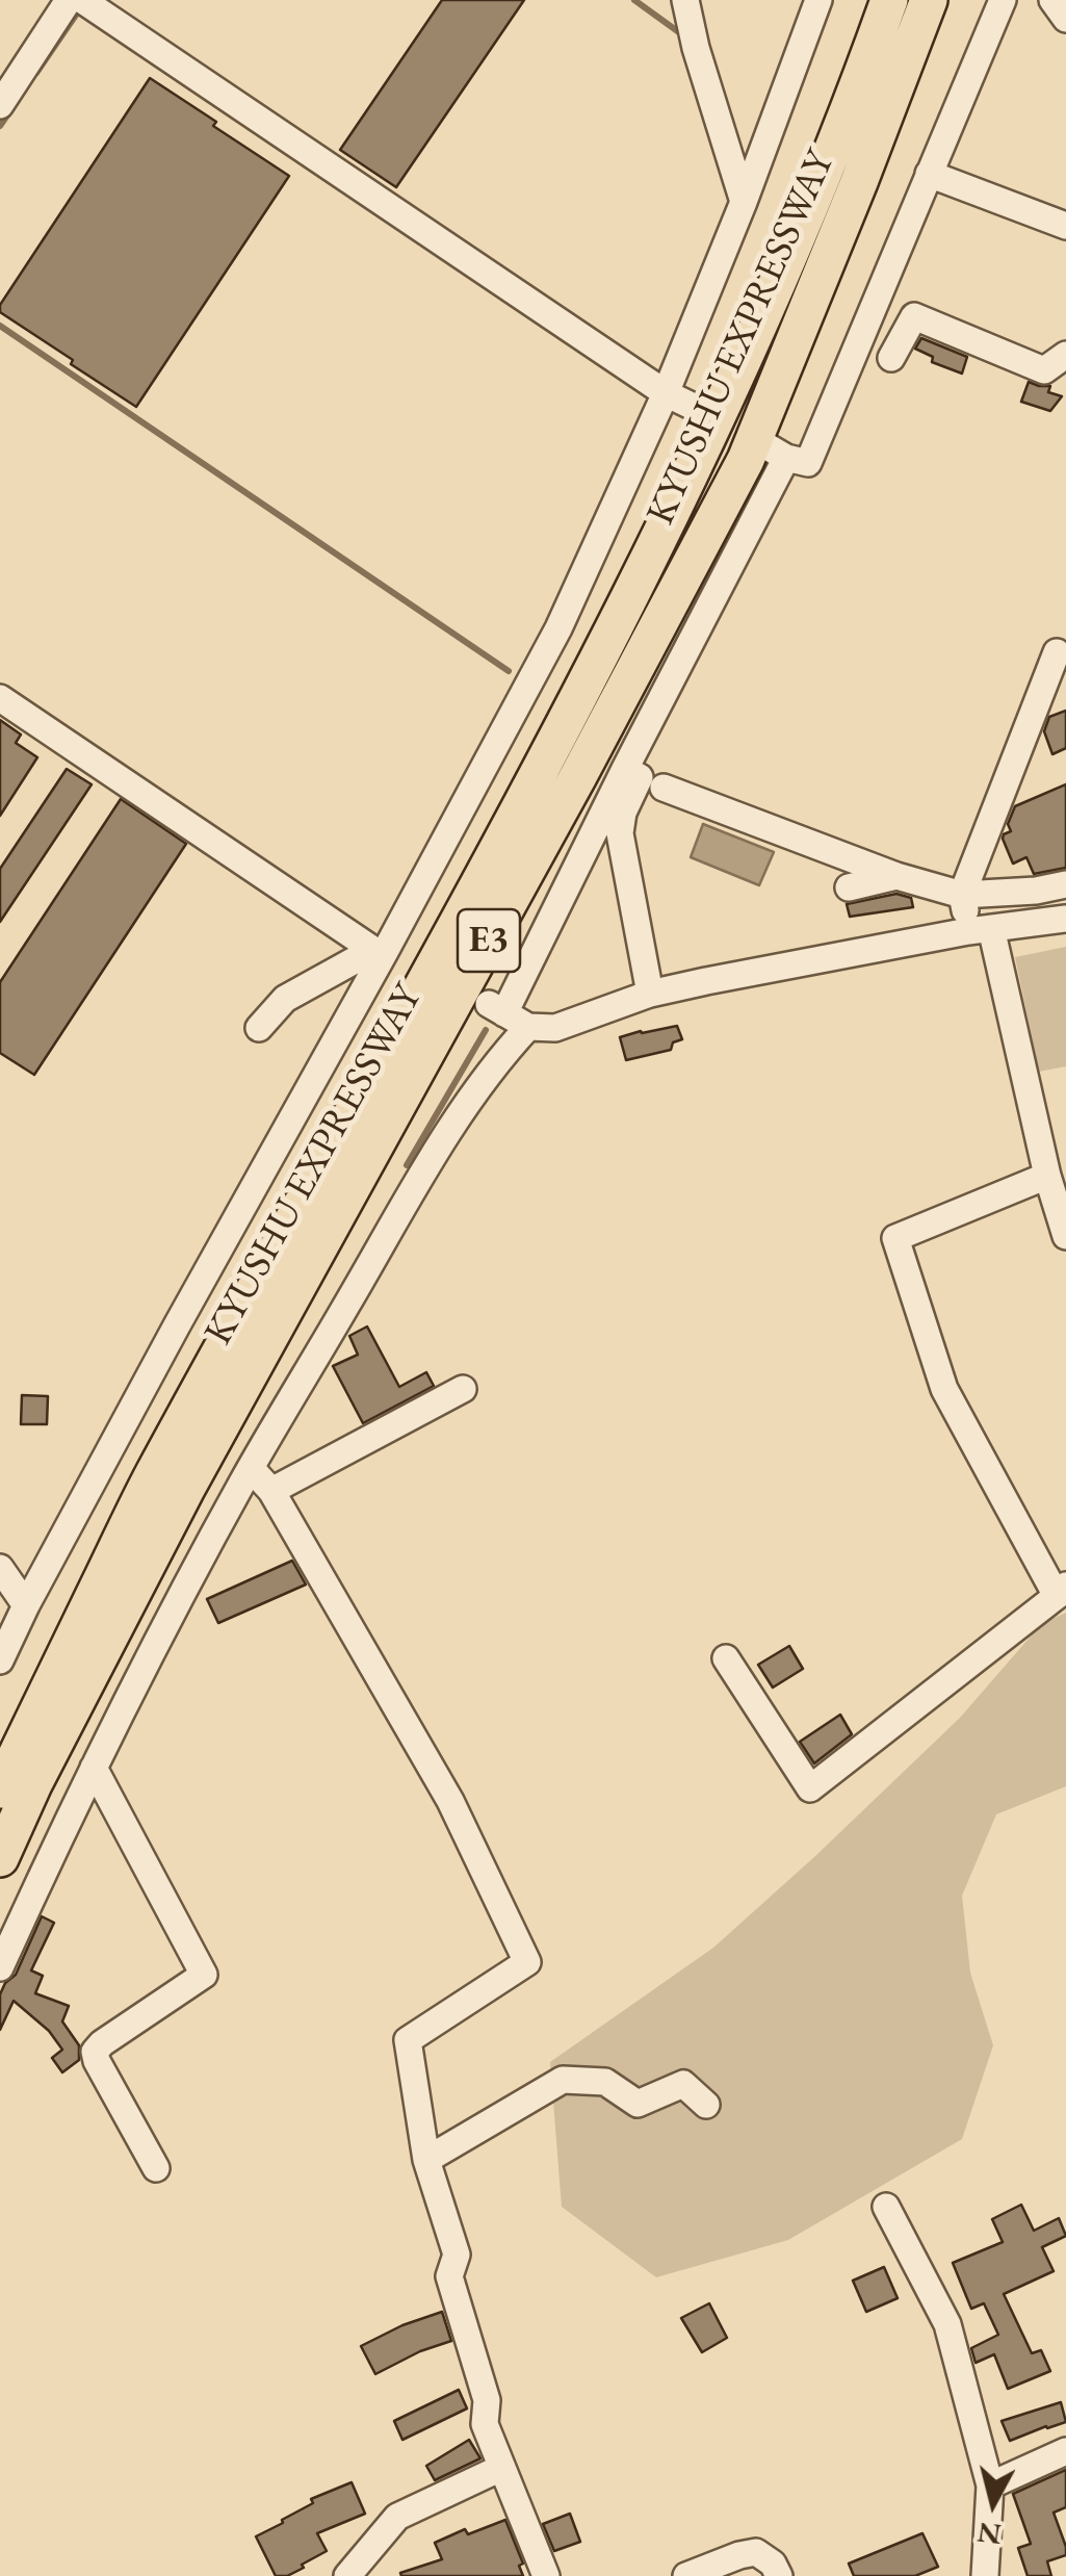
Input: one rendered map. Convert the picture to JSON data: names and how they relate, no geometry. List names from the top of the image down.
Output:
{
  "streets": {
    "highway": ["KYUSHU EXPRESSWAY", "E3"]
  },
  "north": "bottom"
}
